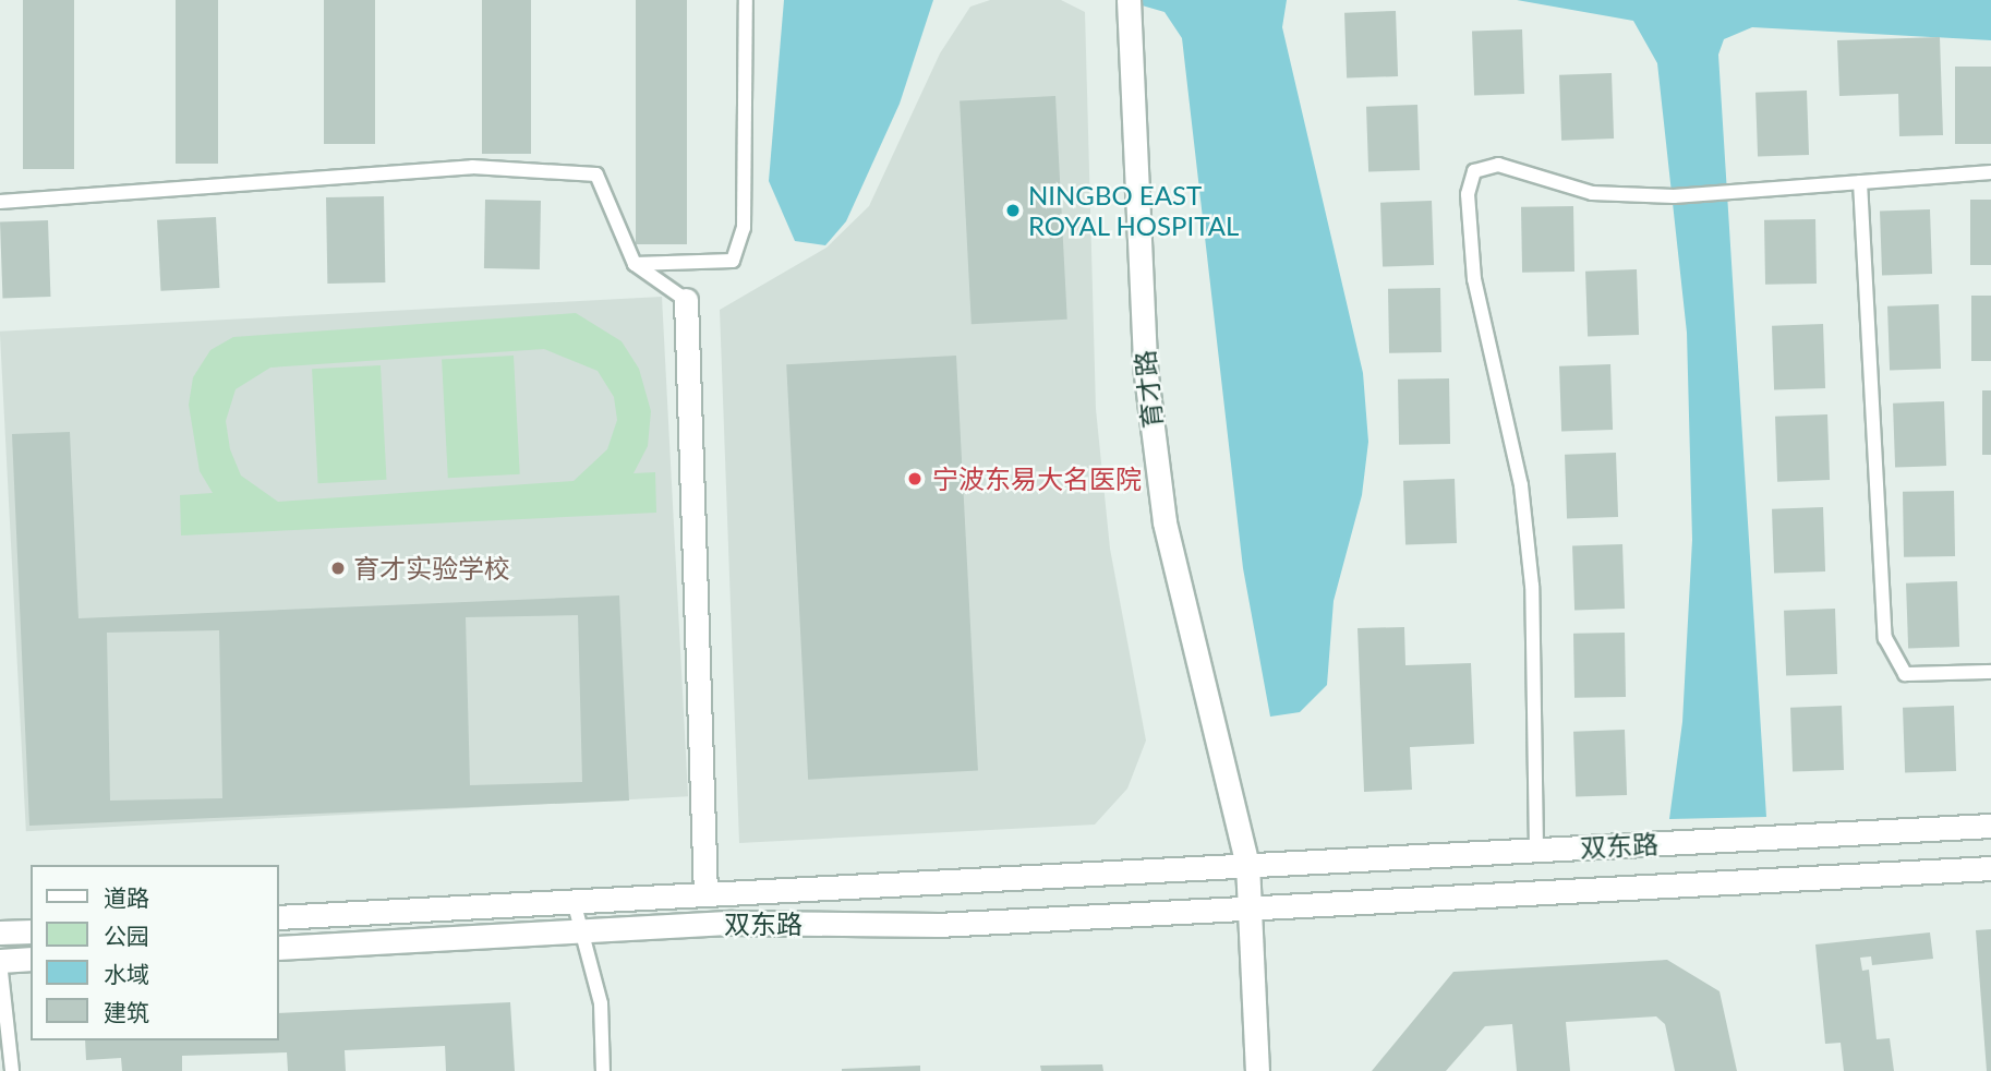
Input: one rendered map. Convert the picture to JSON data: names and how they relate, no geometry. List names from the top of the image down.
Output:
{
  "streets": {
    "main road": ["育才路", "双东路"]
  },
  "crossings": [
    ["育才路", "双东路"]
  ],
  "places": ["NINGBO EAST ROYAL HOSPITAL", "宁波东易大名医院", "育才实验学校"],
  "legend": [
    "道路",
    "公园",
    "水域",
    "建筑"
  ]
}
